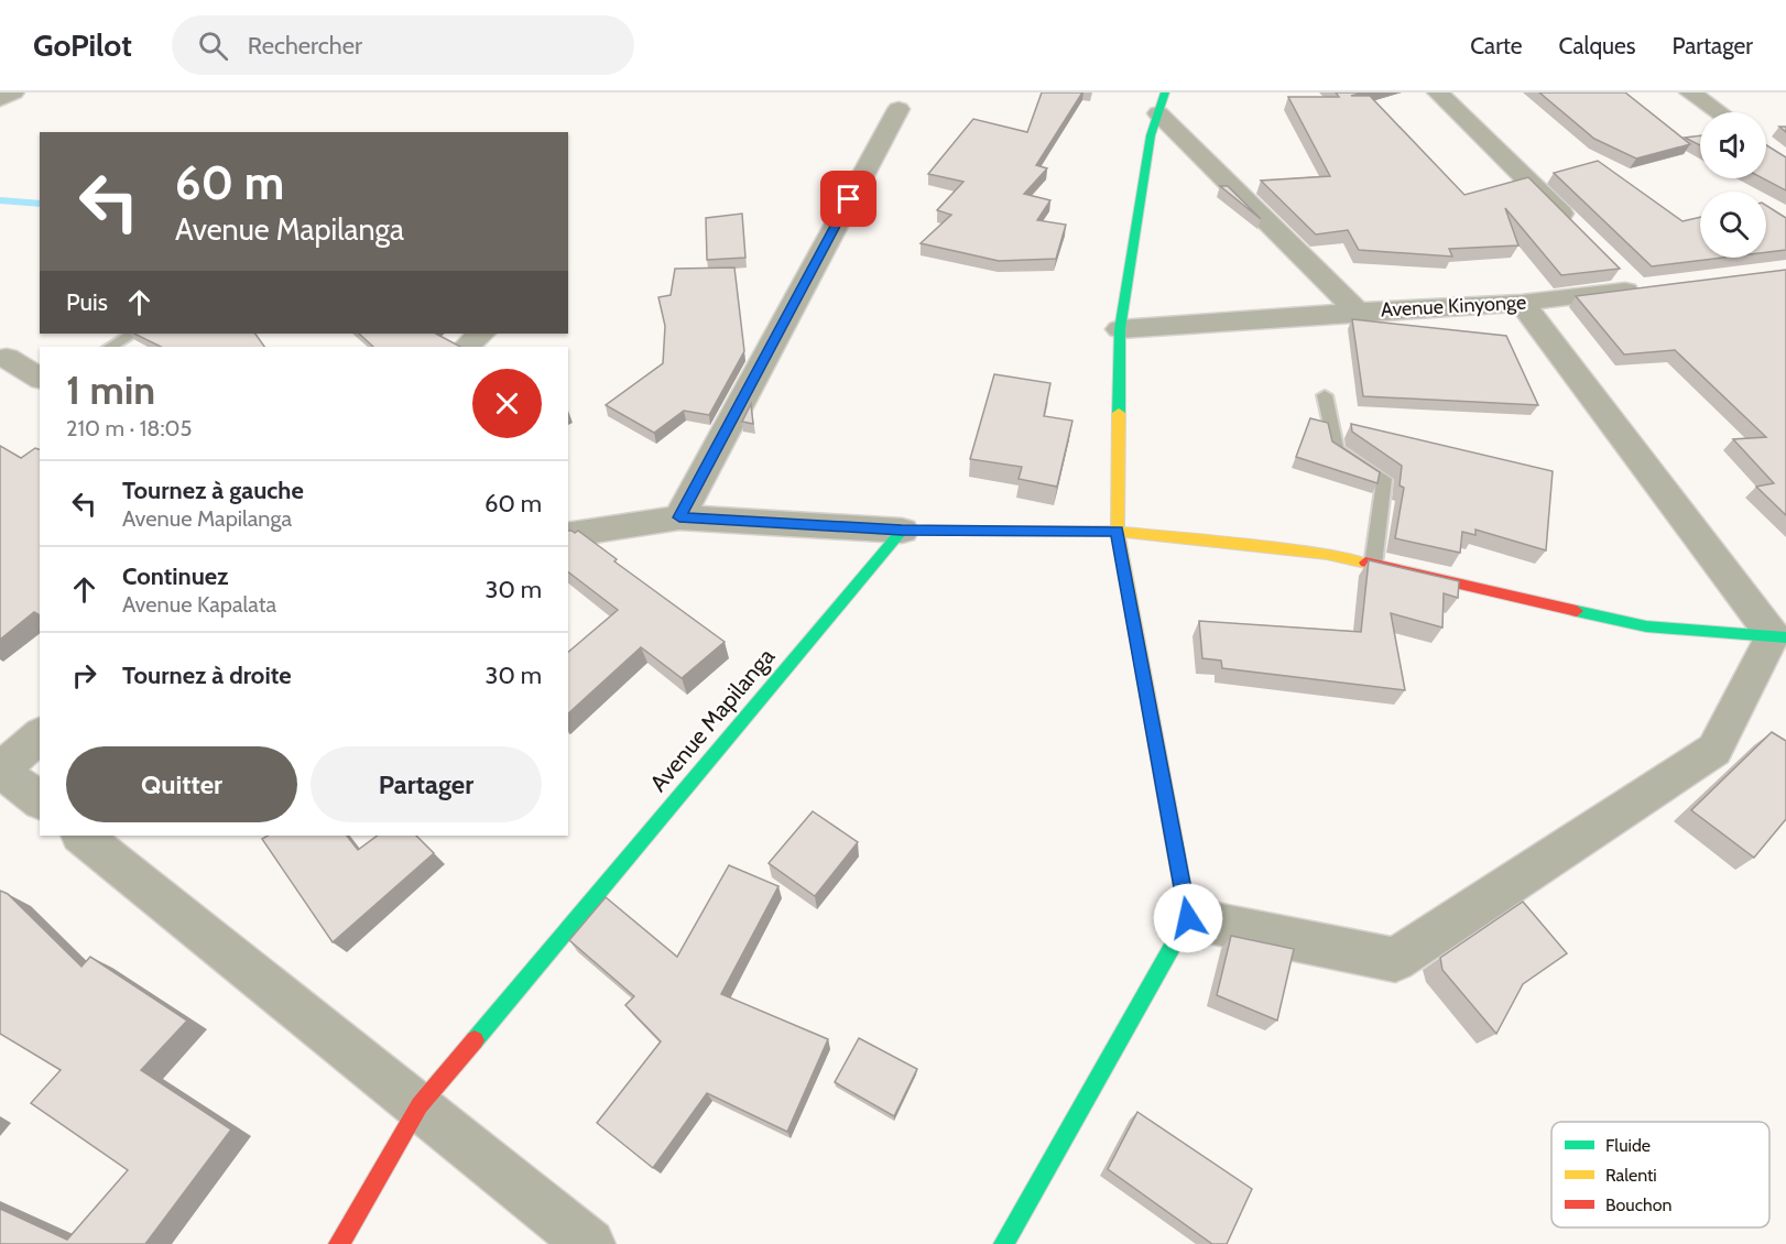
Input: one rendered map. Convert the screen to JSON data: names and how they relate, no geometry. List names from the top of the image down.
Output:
{
  "streets": {
    "street": ["Avenue Kinyonge", "Avenue Mapilanga"]
  },
  "legend": ["Fluide", "Ralenti", "Bouchon"],
  "page": {
    "header": "GoPilot",
    "search": "Rechercher",
    "nav": ["Carte", "Calques", "Partager"],
    "turn": ["60 m", "Avenue Mapilanga"],
    "then": "Puis",
    "heading": ["1 min", "210 m · 18:05"],
    "list": [
      {
        "name": "Tournez à gauche",
        "note": "Avenue Mapilanga",
        "value": "60 m"
      },
      {
        "name": "Continuez",
        "note": "Avenue Kapalata",
        "value": "30 m"
      },
      {
        "name": "Tournez à droite",
        "value": "30 m"
      }
    ],
    "buttons": ["Quitter", "Partager"]
  }
}
